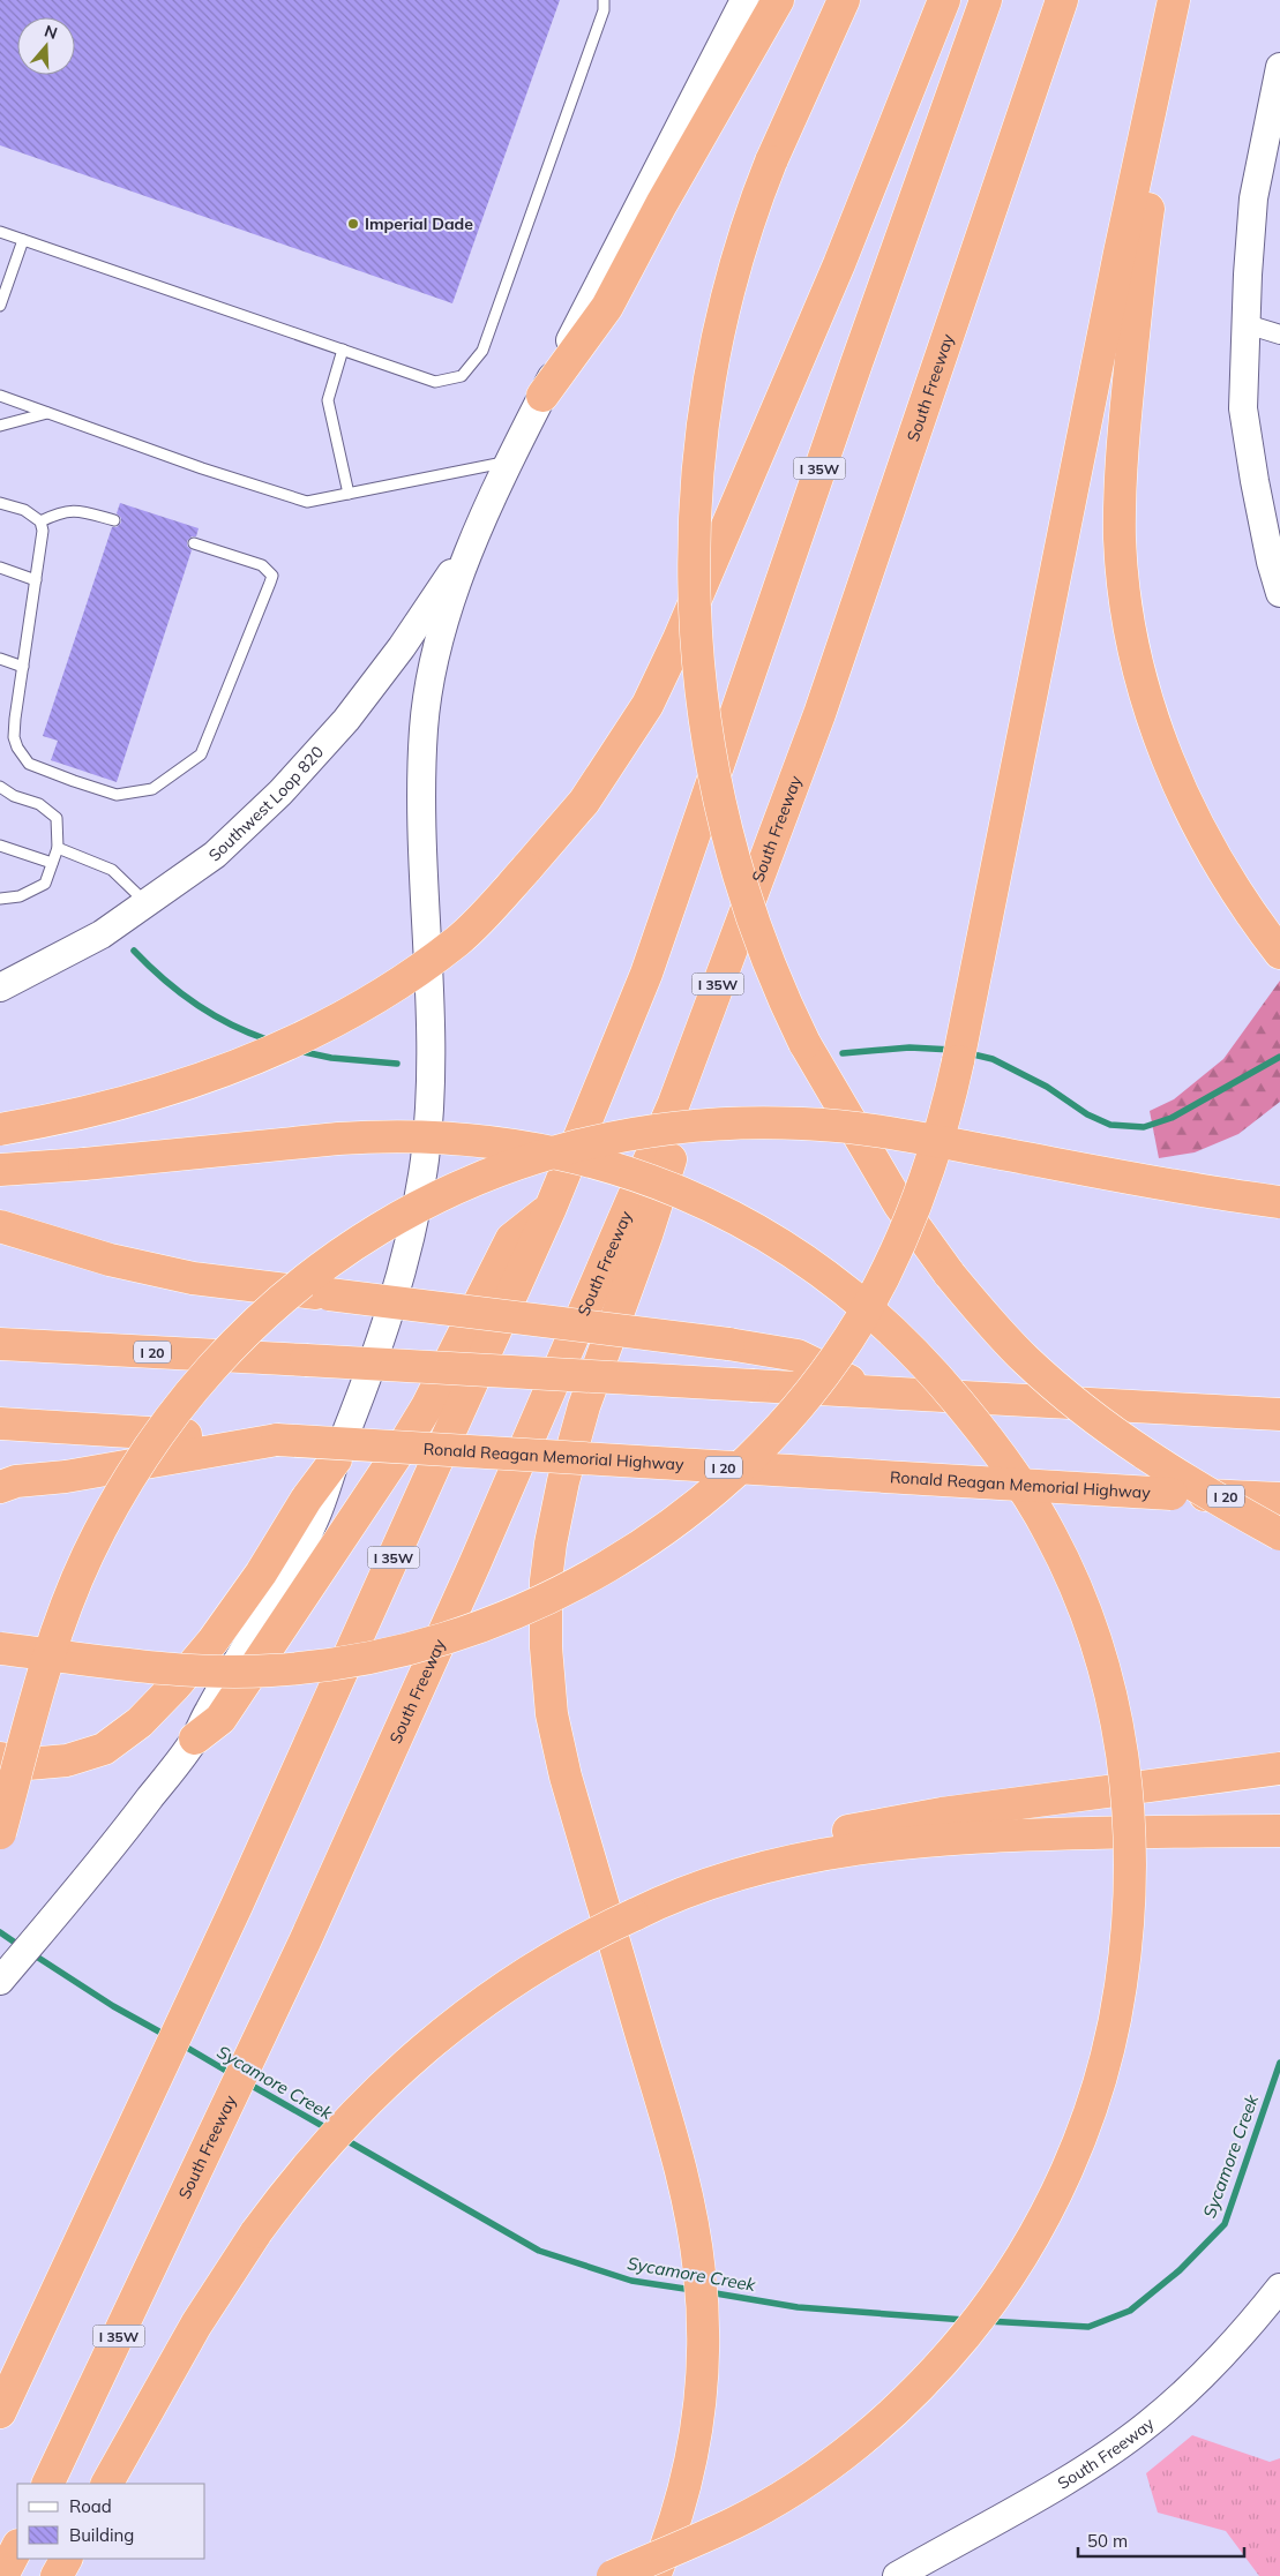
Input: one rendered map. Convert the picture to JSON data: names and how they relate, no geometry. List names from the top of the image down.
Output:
{
  "streets": {
    "highway": [
      "South Freeway",
      "I 35W",
      "I 20",
      "Ronald Reagan Memorial Highway"
    ],
    "main road": ["Southwest Loop 820"]
  },
  "water": ["Sycamore Creek"],
  "places": ["Imperial Dade"],
  "legend": ["Road", "Building"],
  "scale_bar": "50 m",
  "north": "top"
}
